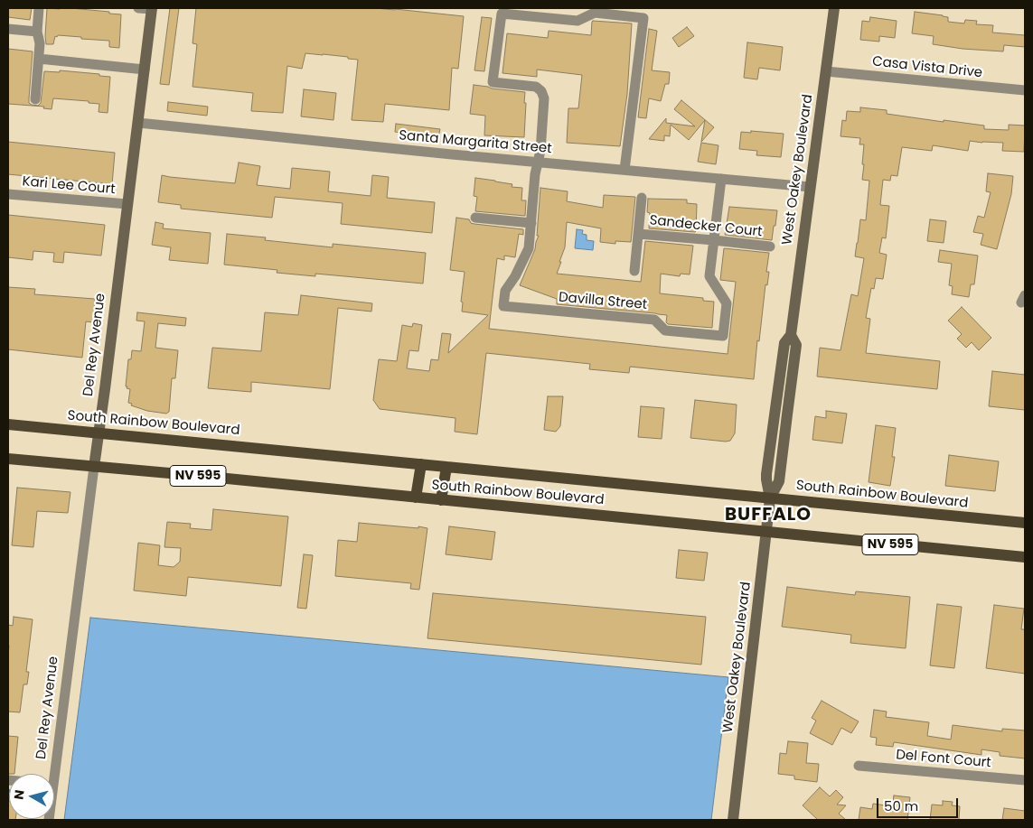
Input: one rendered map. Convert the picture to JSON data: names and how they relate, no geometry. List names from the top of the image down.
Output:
{
  "streets": {
    "main road": [
      "West Oakey Boulevard",
      "Del Rey Avenue",
      "South Rainbow Boulevard",
      "NV 595"
    ],
    "street": [
      "Casa Vista Drive",
      "Santa Margarita Street",
      "Kari Lee Court",
      "Sandecker Court",
      "Davilla Street",
      "Del Font Court"
    ]
  },
  "crossings": [
    ["Casa Vista Drive", "West Oakey Boulevard"],
    ["Santa Margarita Street", "West Oakey Boulevard"],
    ["Santa Margarita Street", "Del Rey Avenue"],
    ["West Oakey Boulevard", "South Rainbow Boulevard"],
    ["Kari Lee Court", "Del Rey Avenue"],
    ["Sandecker Court", "Davilla Street"],
    ["Del Rey Avenue", "South Rainbow Boulevard"]
  ],
  "districts": ["BUFFALO"],
  "scale_bar": "50 m",
  "north": "left"
}
